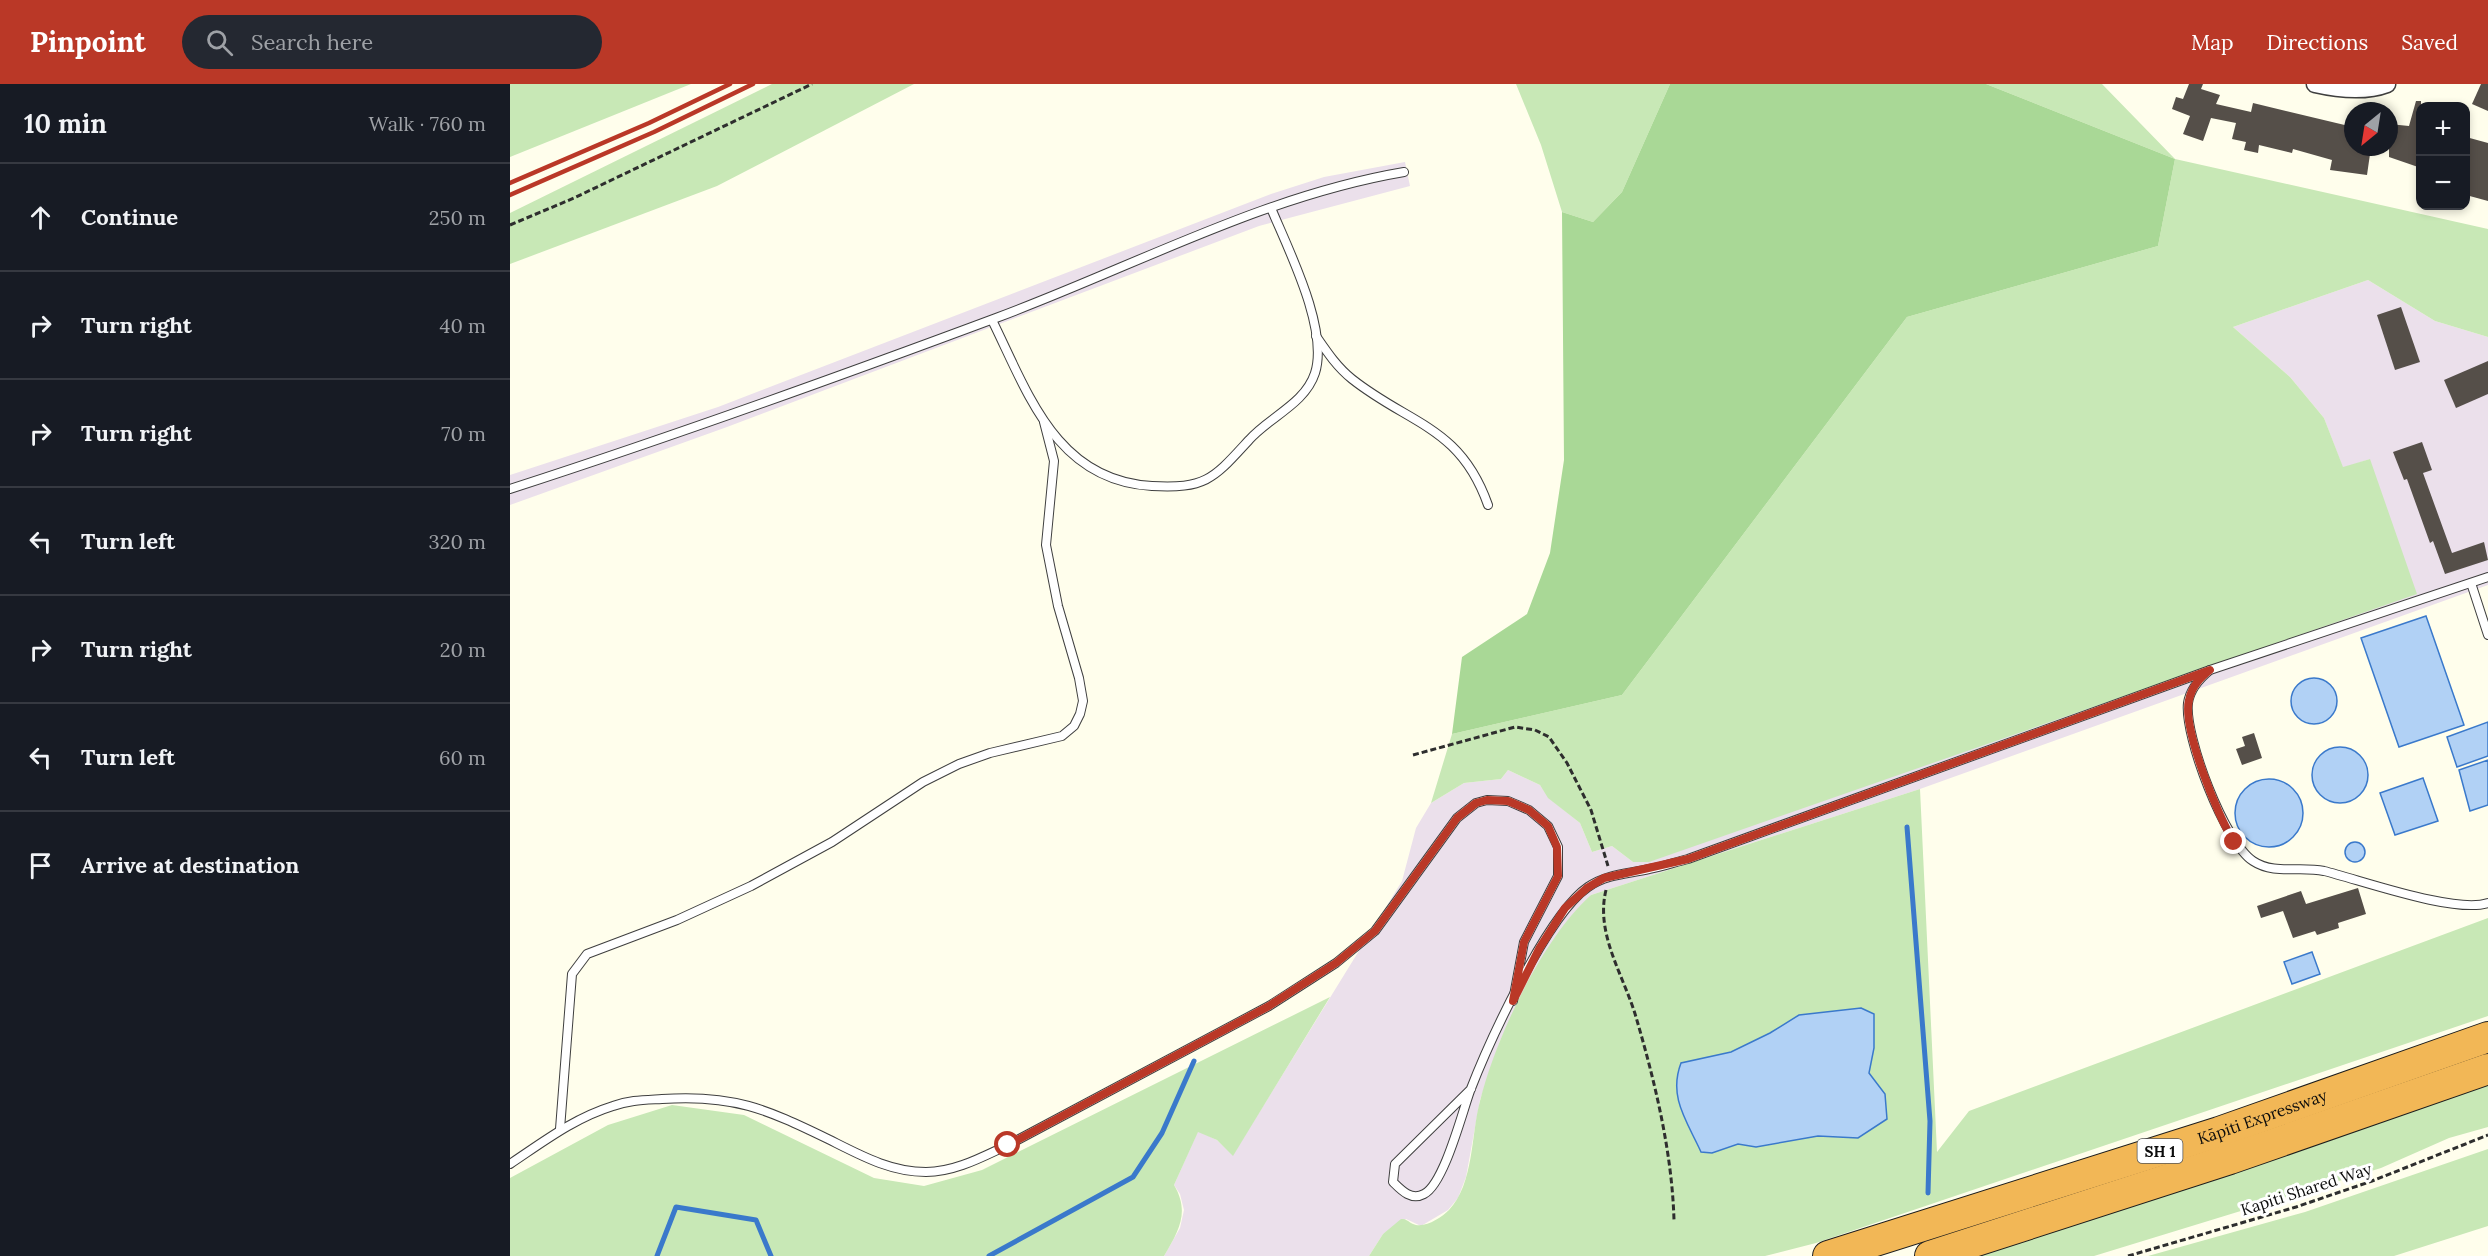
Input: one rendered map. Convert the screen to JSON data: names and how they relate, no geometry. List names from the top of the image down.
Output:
{
  "streets": {
    "highway": ["Kāpiti Expressway", "SH 1"],
    "path": ["Kapiti Shared Way"]
  },
  "north": "bottom left",
  "page": {
    "header": "Pinpoint",
    "search": "Search here",
    "nav": ["Map", "Directions", "Saved"],
    "heading": ["10 min", "Walk · 760 m"],
    "map_buttons": ["+", "−"],
    "list": [
      ["Continue", "250 m"],
      ["Turn right", "40 m"],
      ["Turn right", "70 m"],
      ["Turn left", "320 m"],
      ["Turn right", "20 m"],
      ["Turn left", "60 m"],
      "Arrive at destination"
    ]
  }
}
